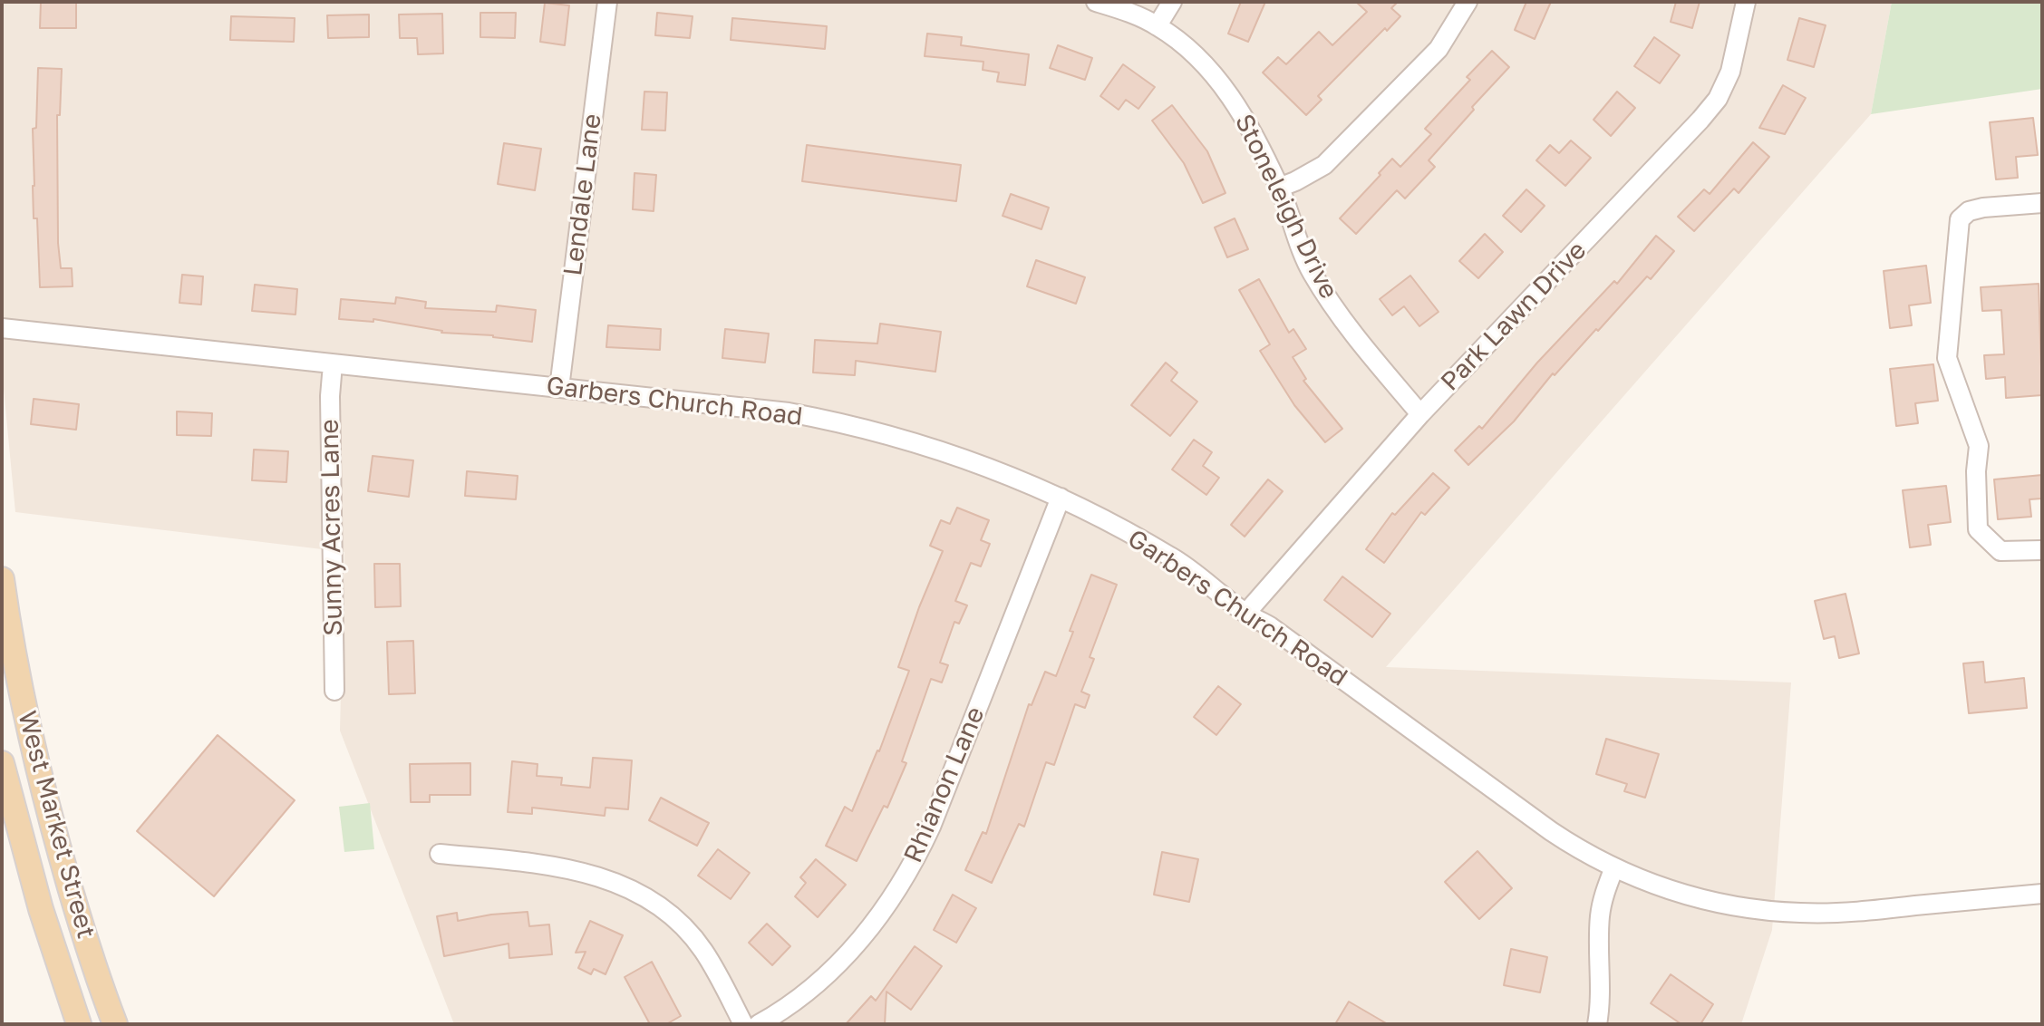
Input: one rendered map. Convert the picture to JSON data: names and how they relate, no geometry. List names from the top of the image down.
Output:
{
  "streets": {
    "main road": ["West Market Street"],
    "street": [
      "Lendale Lane",
      "Stoneleigh Drive",
      "Park Lawn Drive",
      "Garbers Church Road",
      "Sunny Acres Lane",
      "Rhianon Lane"
    ]
  },
  "crossings": [
    ["Lendale Lane", "Garbers Church Road"],
    ["Stoneleigh Drive", "Park Lawn Drive"],
    ["Park Lawn Drive", "Garbers Church Road"],
    ["Garbers Church Road", "Sunny Acres Lane"],
    ["Garbers Church Road", "Rhianon Lane"]
  ]
}
